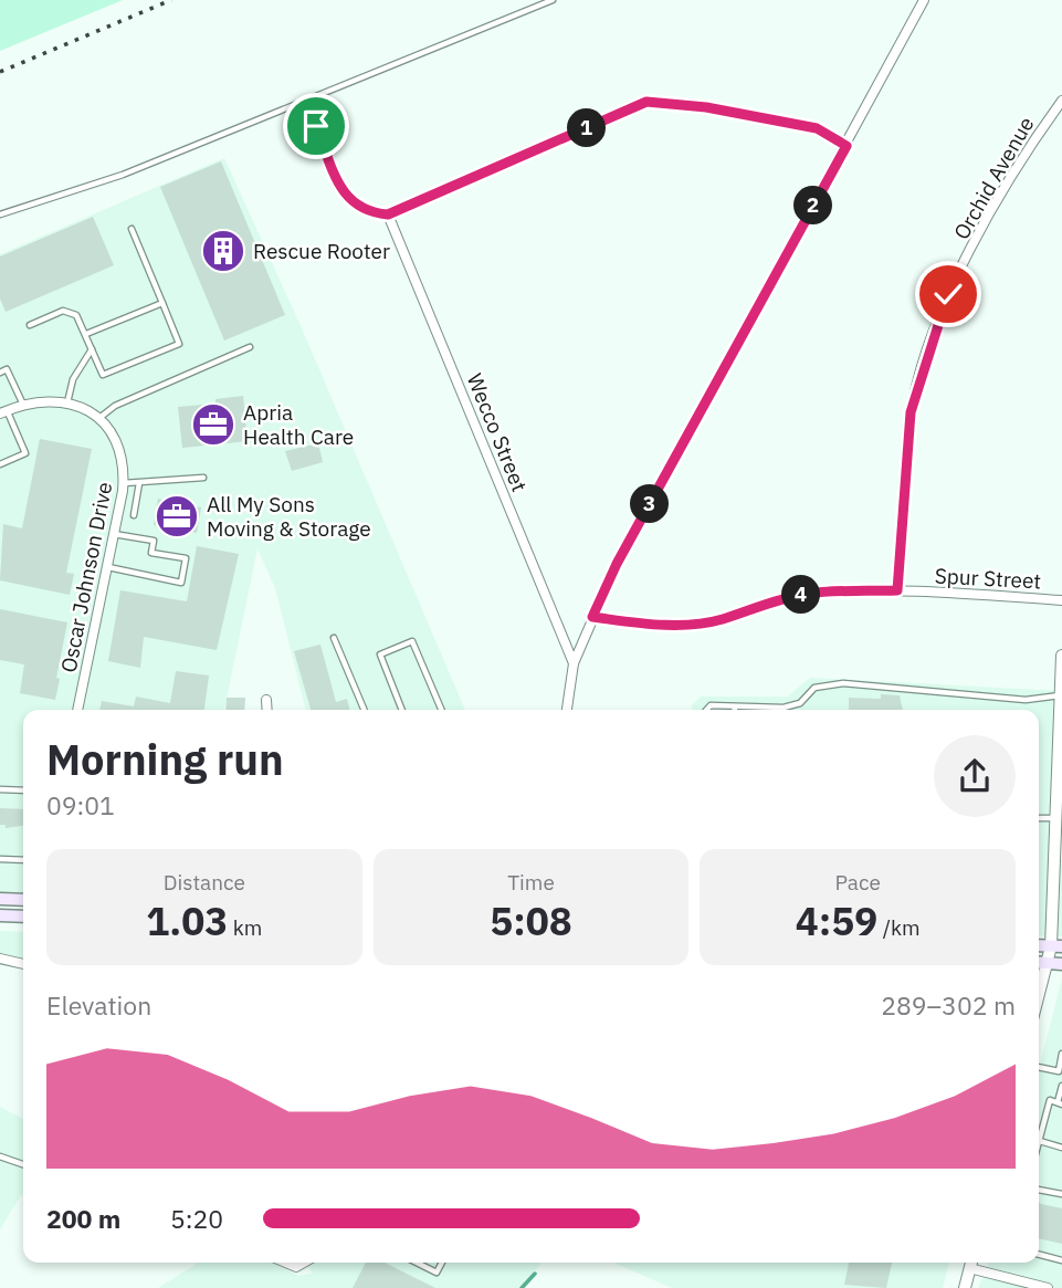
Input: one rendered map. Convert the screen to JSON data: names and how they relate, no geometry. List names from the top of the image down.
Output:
{
  "streets": {
    "street": [
      "Orchid Avenue",
      "Wecco Street",
      "Oscar Johnson Drive",
      "Spur Street"
    ]
  },
  "crossings": [
    ["Orchid Avenue", "Spur Street"]
  ],
  "places": {
    "building": ["Rescue Rooter"],
    "office": ["Apria Health Care", "All My Sons Moving & Storage"]
  },
  "page": {
    "pins": [
      "1",
      "2",
      "3",
      "4"
    ],
    "heading": ["Morning run", "09:01"],
    "stats": [
      ["Distance", "1.03 km"],
      ["Time", "5:08"],
      ["Pace", "4:59 /km"]
    ],
    "chart": ["Elevation", "289–302 m"],
    "list": [
      {
        "name": "200 m",
        "note": "5:20"
      }
    ]
  }
}
